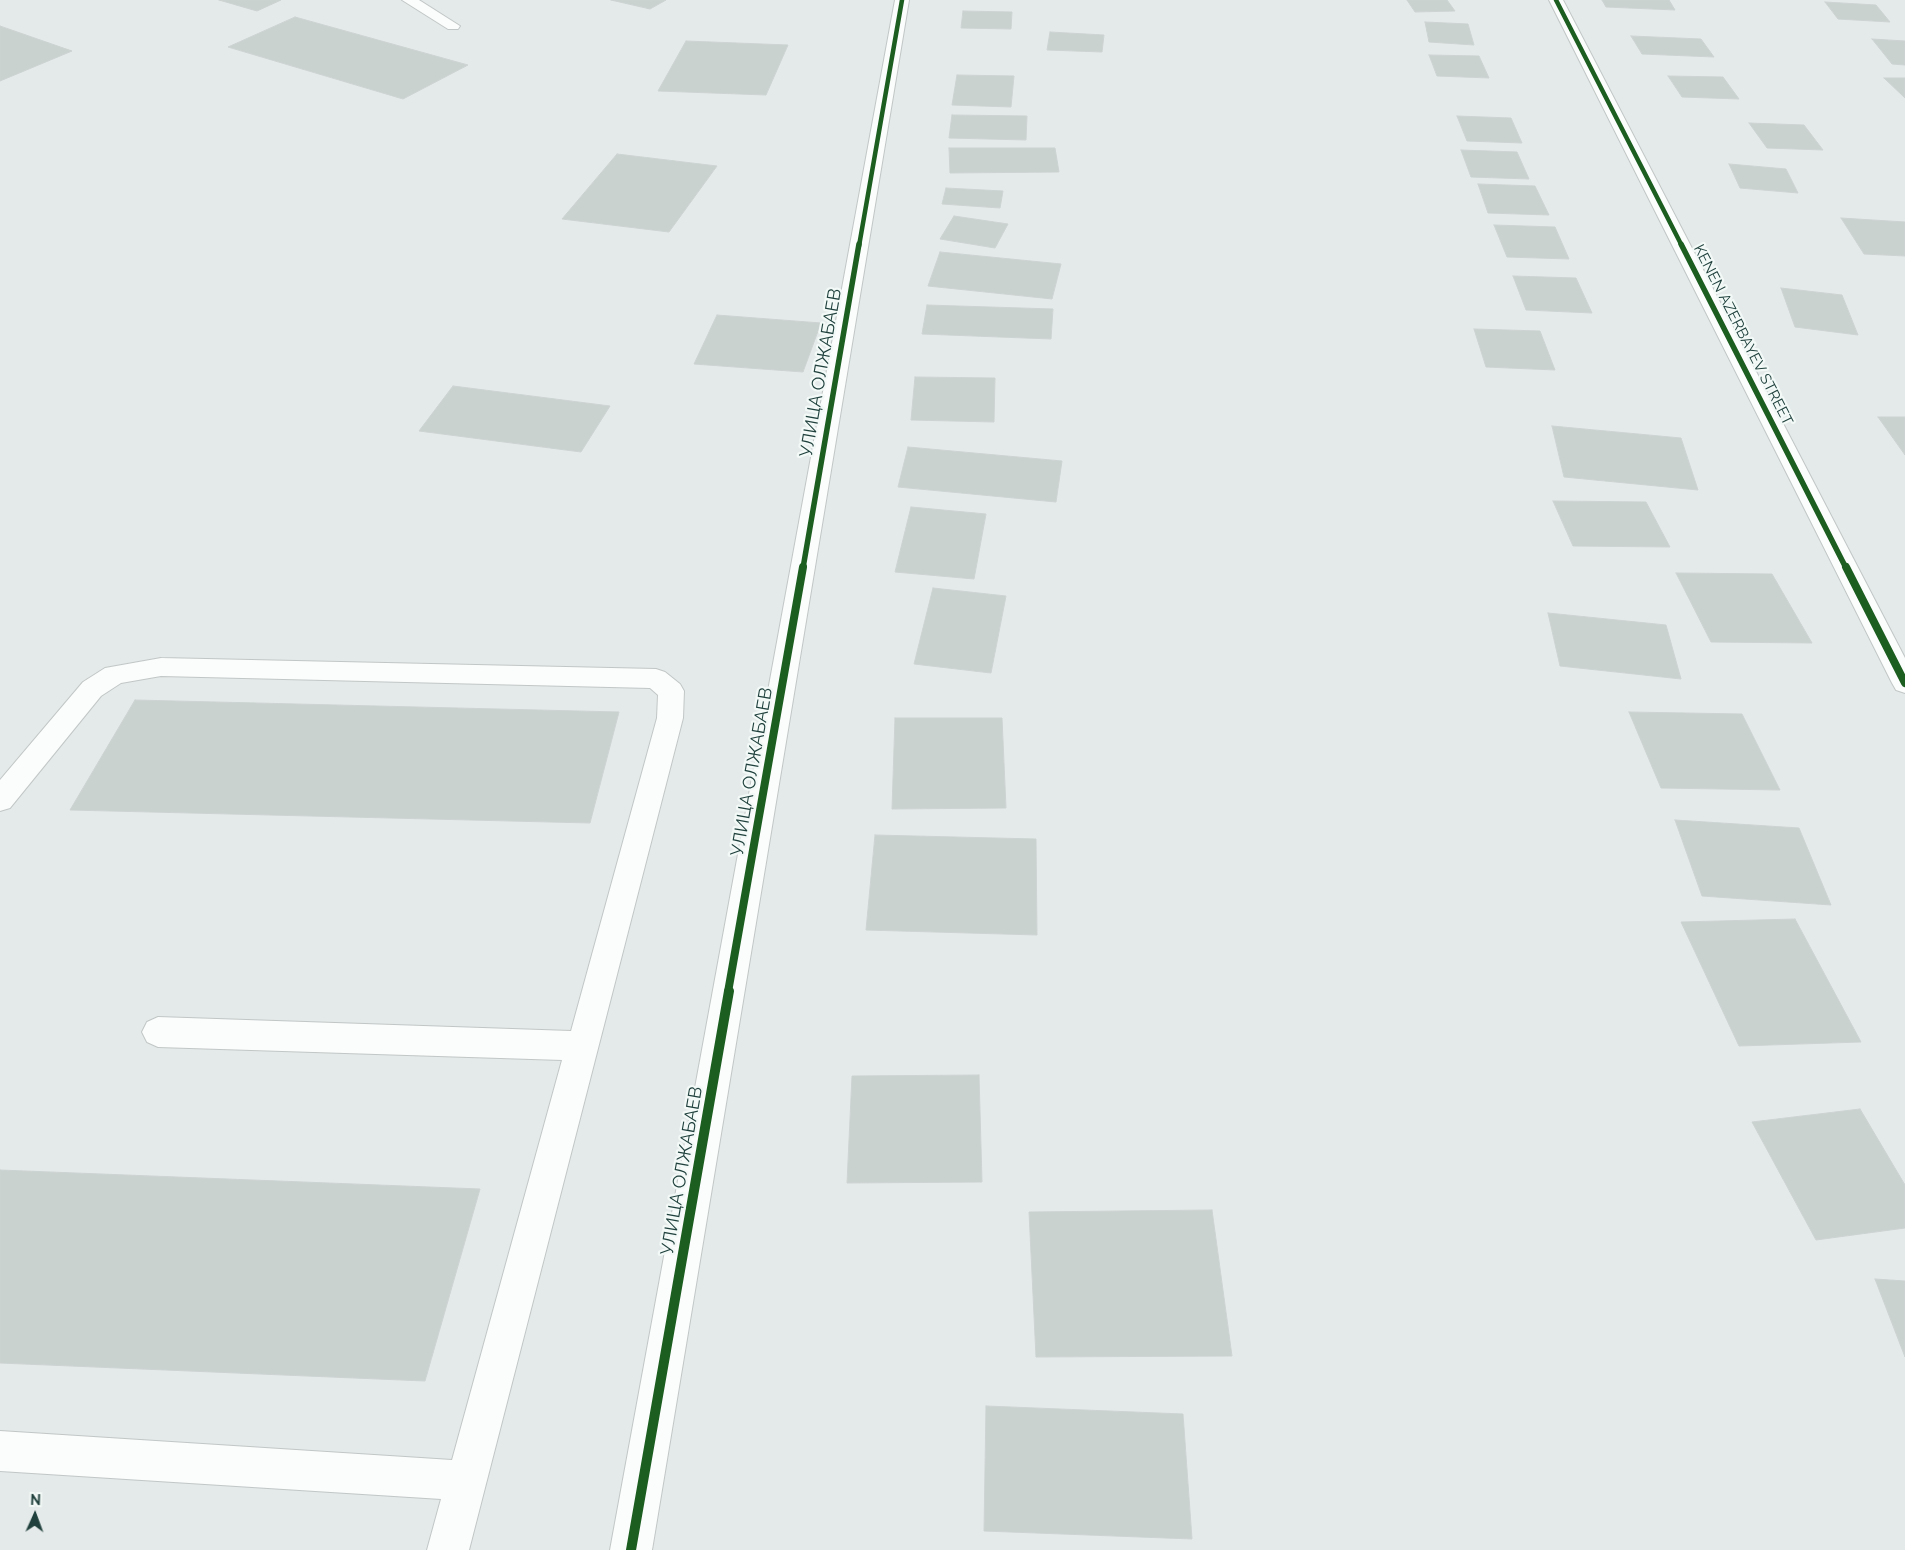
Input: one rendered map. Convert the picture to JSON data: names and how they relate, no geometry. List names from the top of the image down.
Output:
{
  "streets": {
    "street": ["KENEN AZERBAYEV STREET", "УЛИЦА ОЛЖАБАЕВ"]
  },
  "north": "top"
}
